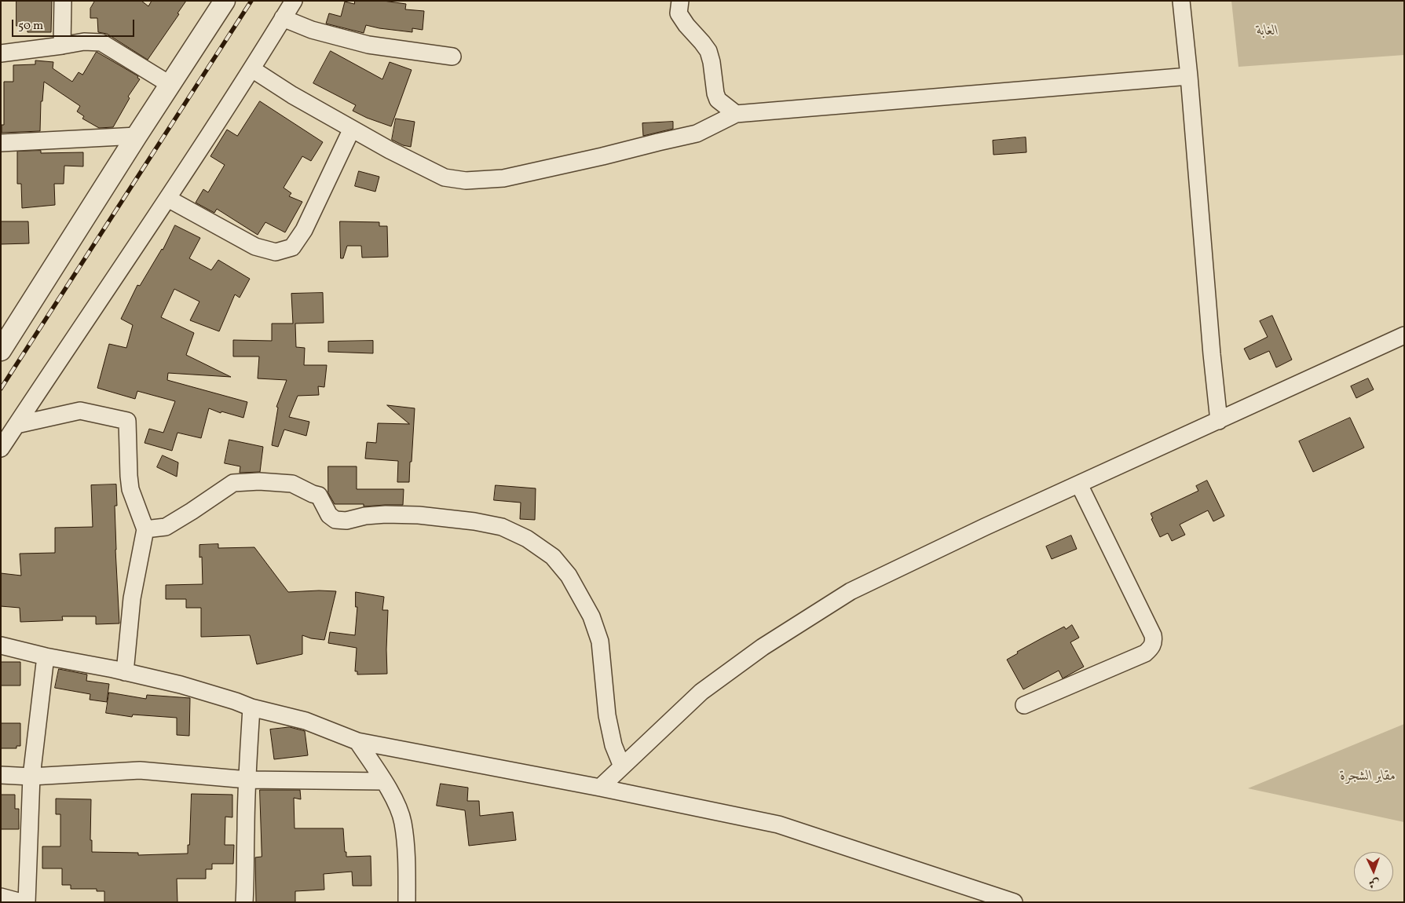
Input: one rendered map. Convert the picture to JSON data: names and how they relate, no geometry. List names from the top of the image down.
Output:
{
  "parks": ["الغابة", "مقابر الشجرة"],
  "scale_bar": "50 m",
  "north": "bottom"
}
